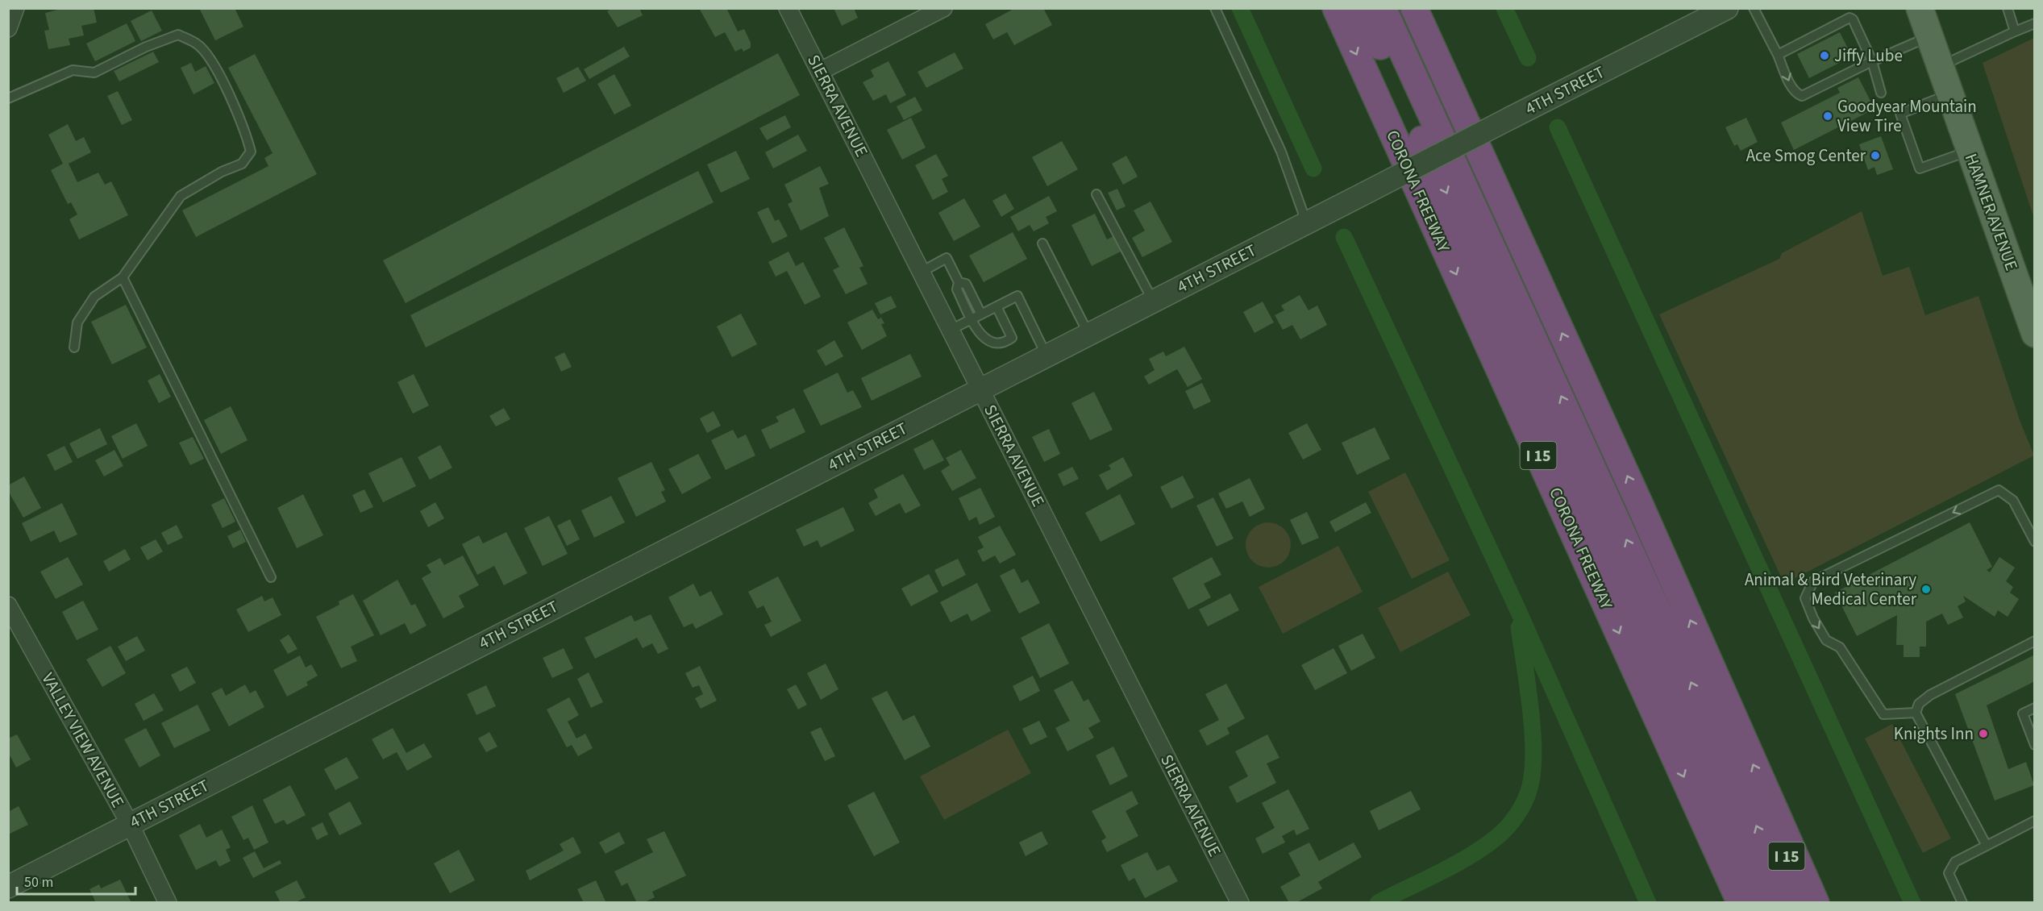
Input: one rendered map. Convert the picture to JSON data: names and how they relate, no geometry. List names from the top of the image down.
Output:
{
  "streets": {
    "highway": ["CORONA FREEWAY", "I 15"],
    "main road": ["HAMNER AVENUE"],
    "street": ["4TH STREET", "SIERRA AVENUE", "VALLEY VIEW AVENUE"]
  },
  "crossings": [
    ["4TH STREET", "SIERRA AVENUE"],
    ["4TH STREET", "VALLEY VIEW AVENUE"]
  ],
  "places": [
    "Jiffy Lube",
    "Goodyear Mountain View Tire",
    "Ace Smog Center",
    "Animal & Bird Veterinary Medical Center",
    "Knights Inn"
  ],
  "scale_bar": "50 m"
}
